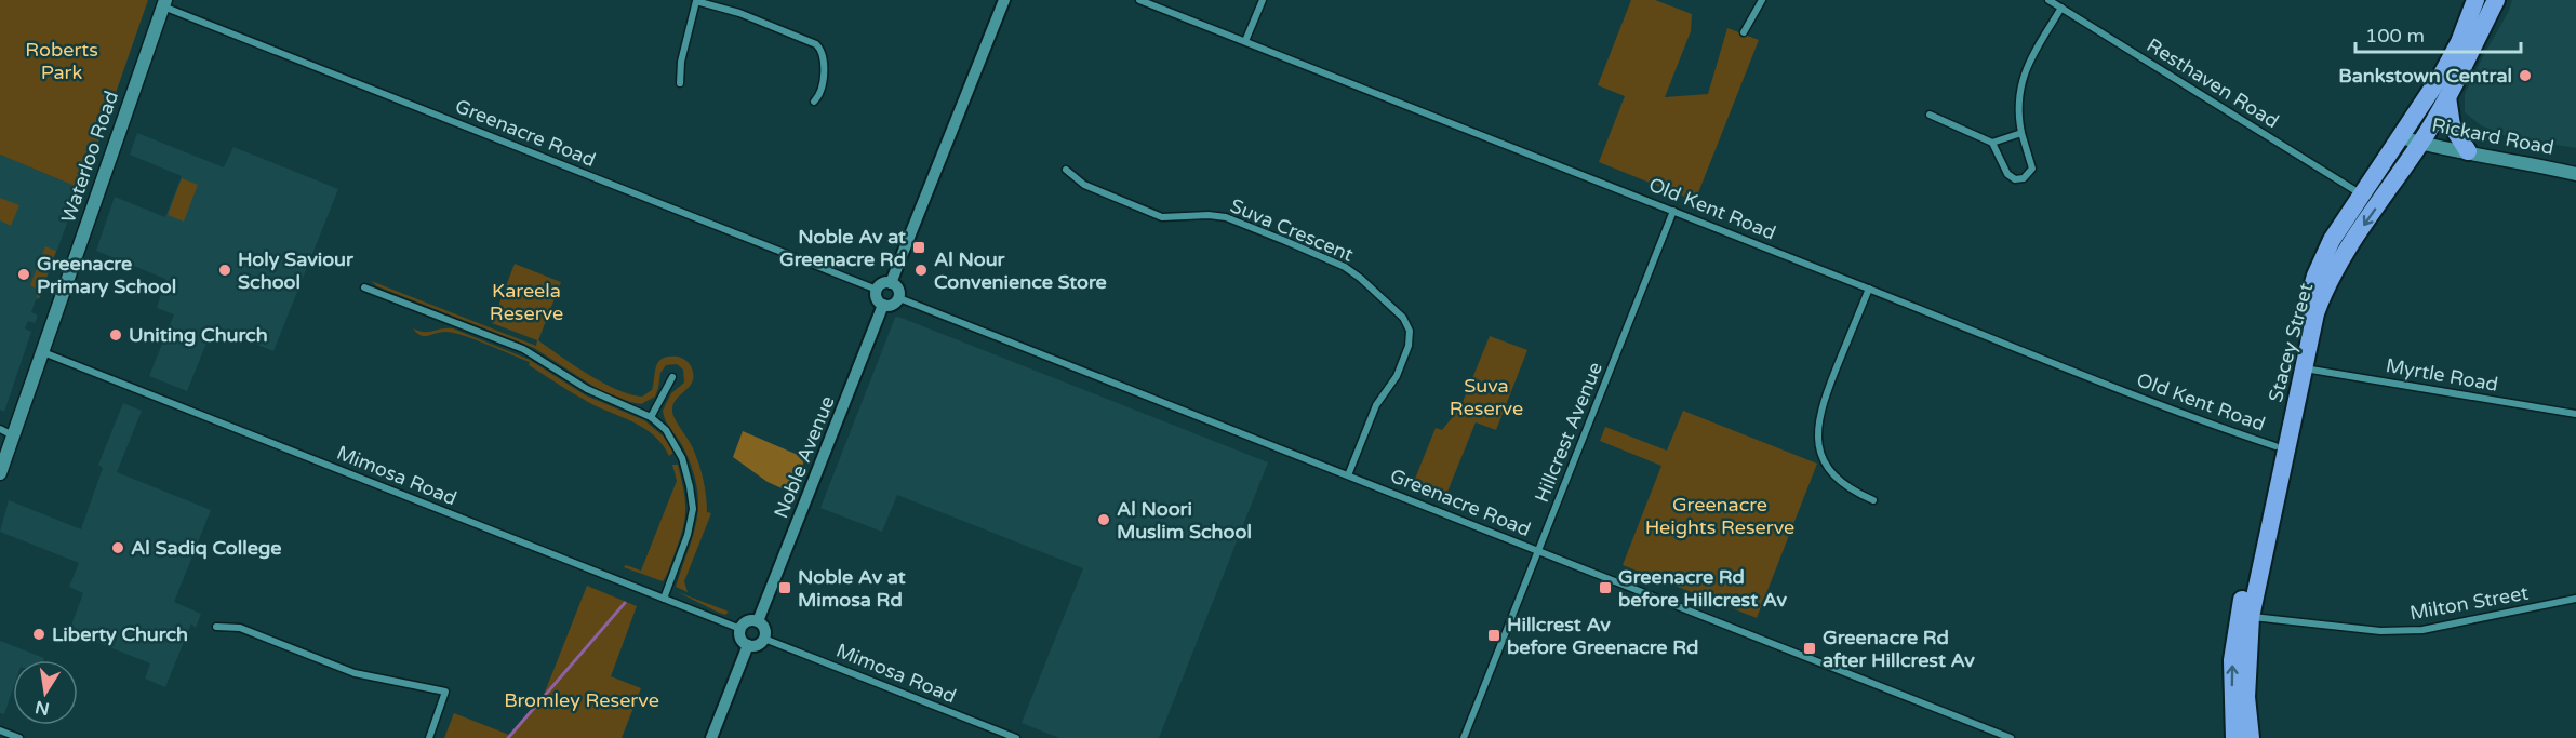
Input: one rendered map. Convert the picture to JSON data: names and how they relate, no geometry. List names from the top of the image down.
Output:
{
  "streets": {
    "highway": ["Stacey Street"],
    "main road": ["Rickard Road", "Waterloo Road"],
    "street": [
      "Resthaven Road",
      "Greenacre Road",
      "Old Kent Road",
      "Suva Crescent",
      "Myrtle Road",
      "Hillcrest Avenue",
      "Noble Avenue",
      "Mimosa Road",
      "Milton Street"
    ]
  },
  "crossings": [
    ["Resthaven Road", "Stacey Street"],
    ["Greenacre Road", "Waterloo Road"],
    ["Greenacre Road", "Suva Crescent"],
    ["Greenacre Road", "Hillcrest Avenue"],
    ["Greenacre Road", "Noble Avenue"],
    ["Rickard Road", "Stacey Street"],
    ["Waterloo Road", "Mimosa Road"],
    ["Old Kent Road", "Stacey Street"],
    ["Old Kent Road", "Hillcrest Avenue"],
    ["Stacey Street", "Myrtle Road"],
    ["Stacey Street", "Milton Street"],
    ["Noble Avenue", "Mimosa Road"]
  ],
  "parks": [
    "Roberts Park",
    "Kareela Reserve",
    "Suva Reserve",
    "Greenacre Heights Reserve",
    "Bromley Reserve"
  ],
  "places": {
    "other": [
      "Bankstown Central",
      "Holy Saviour School",
      "Al Nour Convenience Store",
      "Greenacre Primary School",
      "Uniting Church",
      "Al Noori Muslim School",
      "Al Sadiq College",
      "Liberty Church"
    ],
    "transit": [
      "Noble Av at Greenacre Rd",
      "Noble Av at Mimosa Rd",
      "Greenacre Rd before Hillcrest Av",
      "Hillcrest Av before Greenacre Rd",
      "Greenacre Rd after Hillcrest Av"
    ]
  },
  "scale_bar": "100 m",
  "north": "bottom"
}
